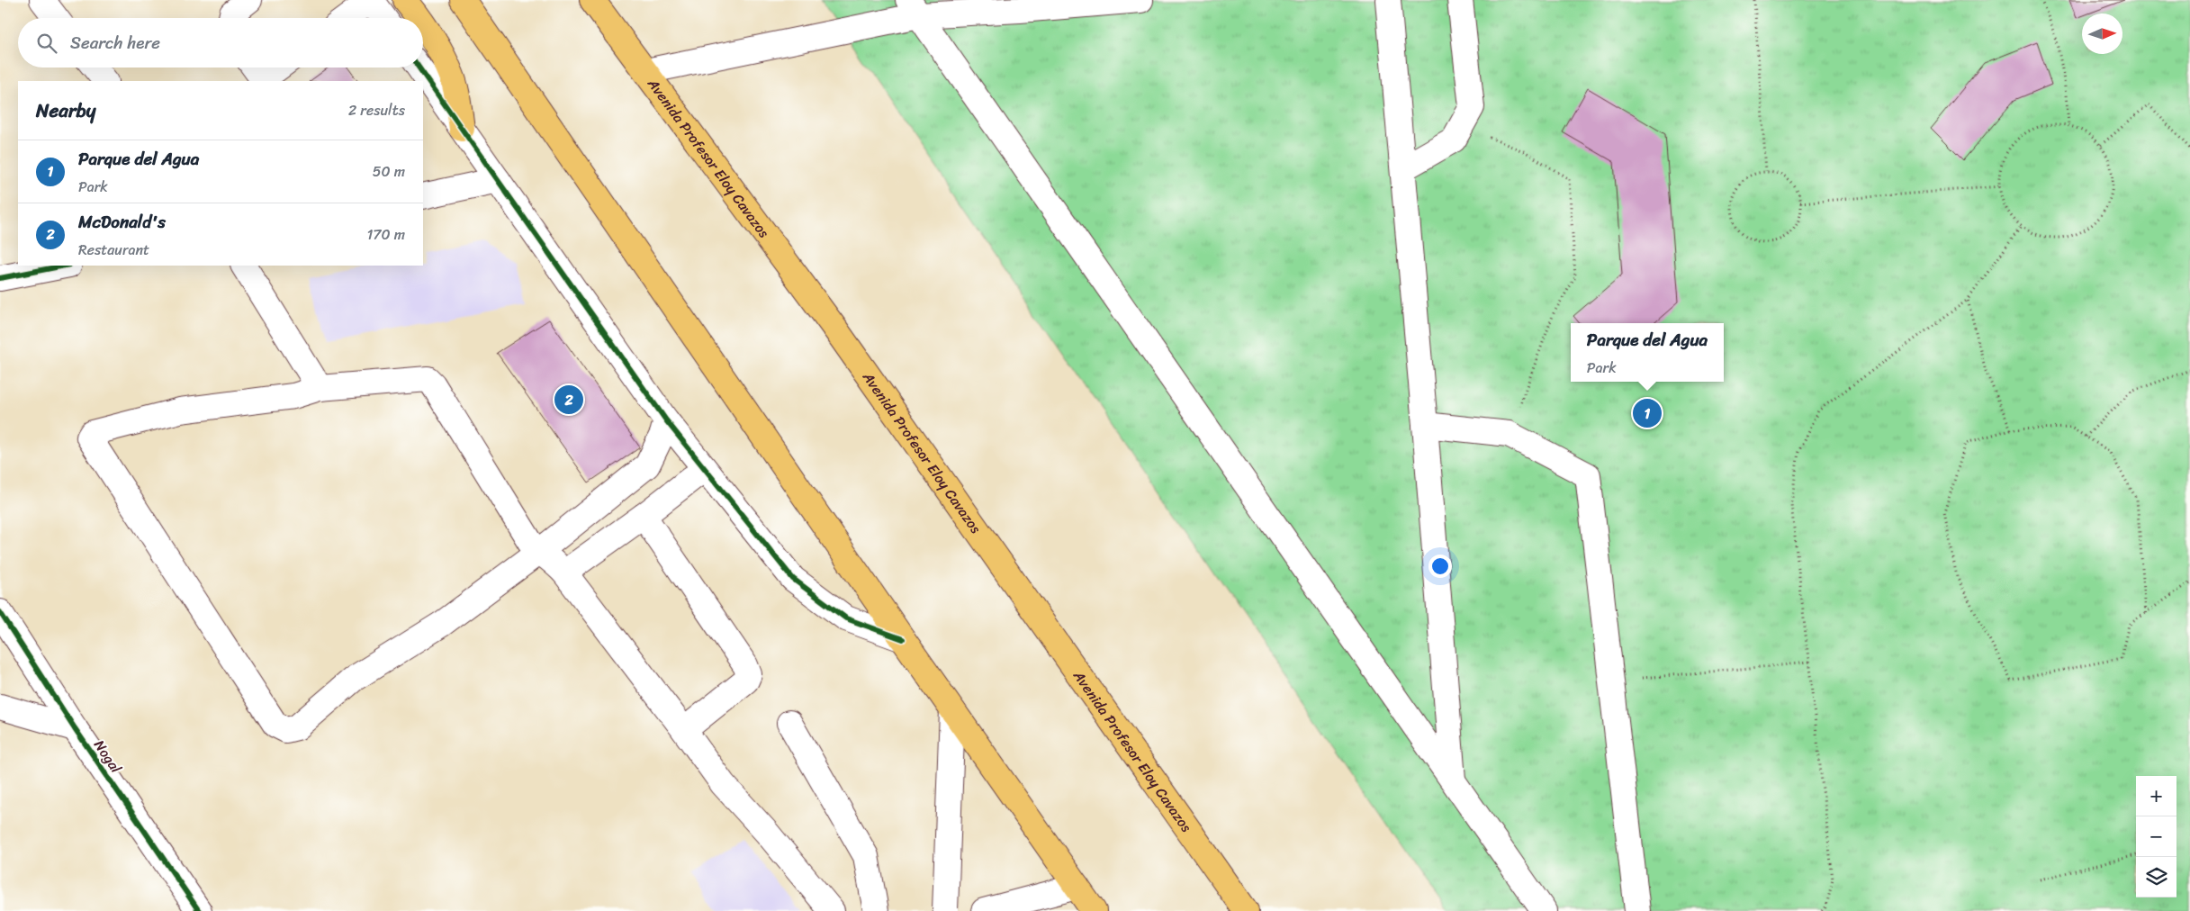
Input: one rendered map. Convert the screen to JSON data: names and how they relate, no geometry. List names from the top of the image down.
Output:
{
  "streets": {
    "main road": ["Avenida Profesor Eloy Cavazos"],
    "street": ["Nogal"]
  },
  "north": "right",
  "page": {
    "search": "Search here",
    "heading": ["Nearby", "2 results"],
    "list": [
      {
        "mark": "1",
        "name": "Parque del Agua",
        "note": "Park",
        "value": "50 m"
      },
      {
        "mark": "2",
        "name": "McDonald's",
        "note": "Restaurant",
        "value": "170 m"
      }
    ],
    "popup": ["Parque del Agua", "Park"],
    "pins": ["2", "1"],
    "map_buttons": ["+", "−"]
  }
}
